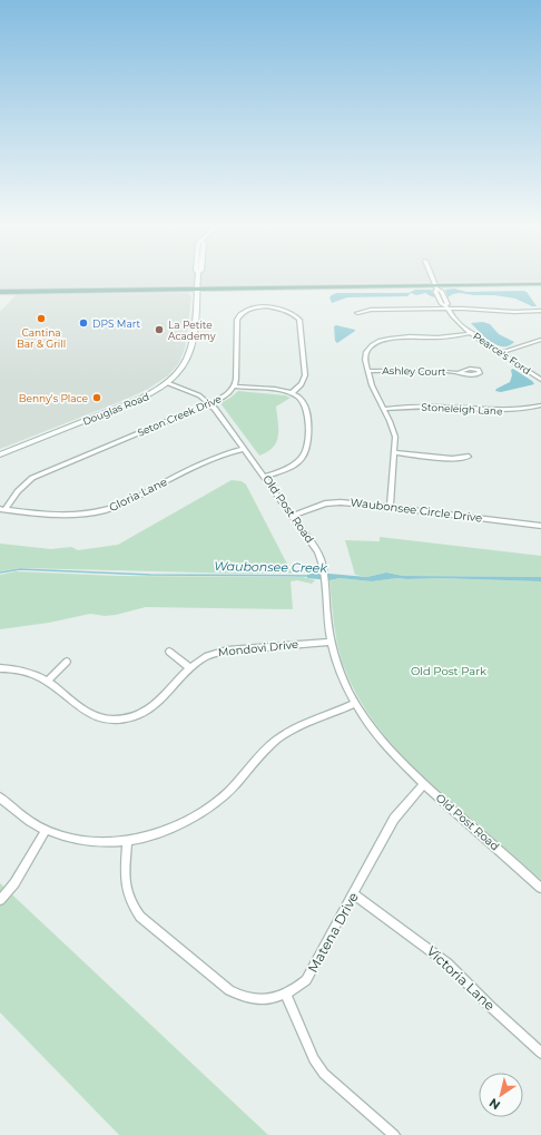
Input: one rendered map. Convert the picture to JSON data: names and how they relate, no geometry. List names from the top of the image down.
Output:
{
  "streets": {
    "street": [
      "Pearce's Ford",
      "Ashley Court",
      "Douglas Road",
      "Stoneleigh Lane",
      "Seton Creek Drive",
      "Gloria Lane",
      "Old Post Road",
      "Waubonsee Circle Drive",
      "Mondovi Drive",
      "Matena Drive",
      "Victoria Lane"
    ]
  },
  "crossings": [
    ["Douglas Road", "Old Post Road"],
    ["Seton Creek Drive", "Gloria Lane"],
    ["Seton Creek Drive", "Old Post Road"],
    ["Gloria Lane", "Old Post Road"],
    ["Old Post Road", "Waubonsee Circle Drive"],
    ["Old Post Road", "Mondovi Drive"],
    ["Old Post Road", "Matena Drive"],
    ["Matena Drive", "Victoria Lane"]
  ],
  "water": ["Waubonsee Creek"],
  "parks": ["Old Post Park"],
  "places": [
    "Cantina Bar & Grill",
    "DPS Mart",
    "La Petite Academy",
    "Benny's Place"
  ],
  "north": "bottom left"
}
